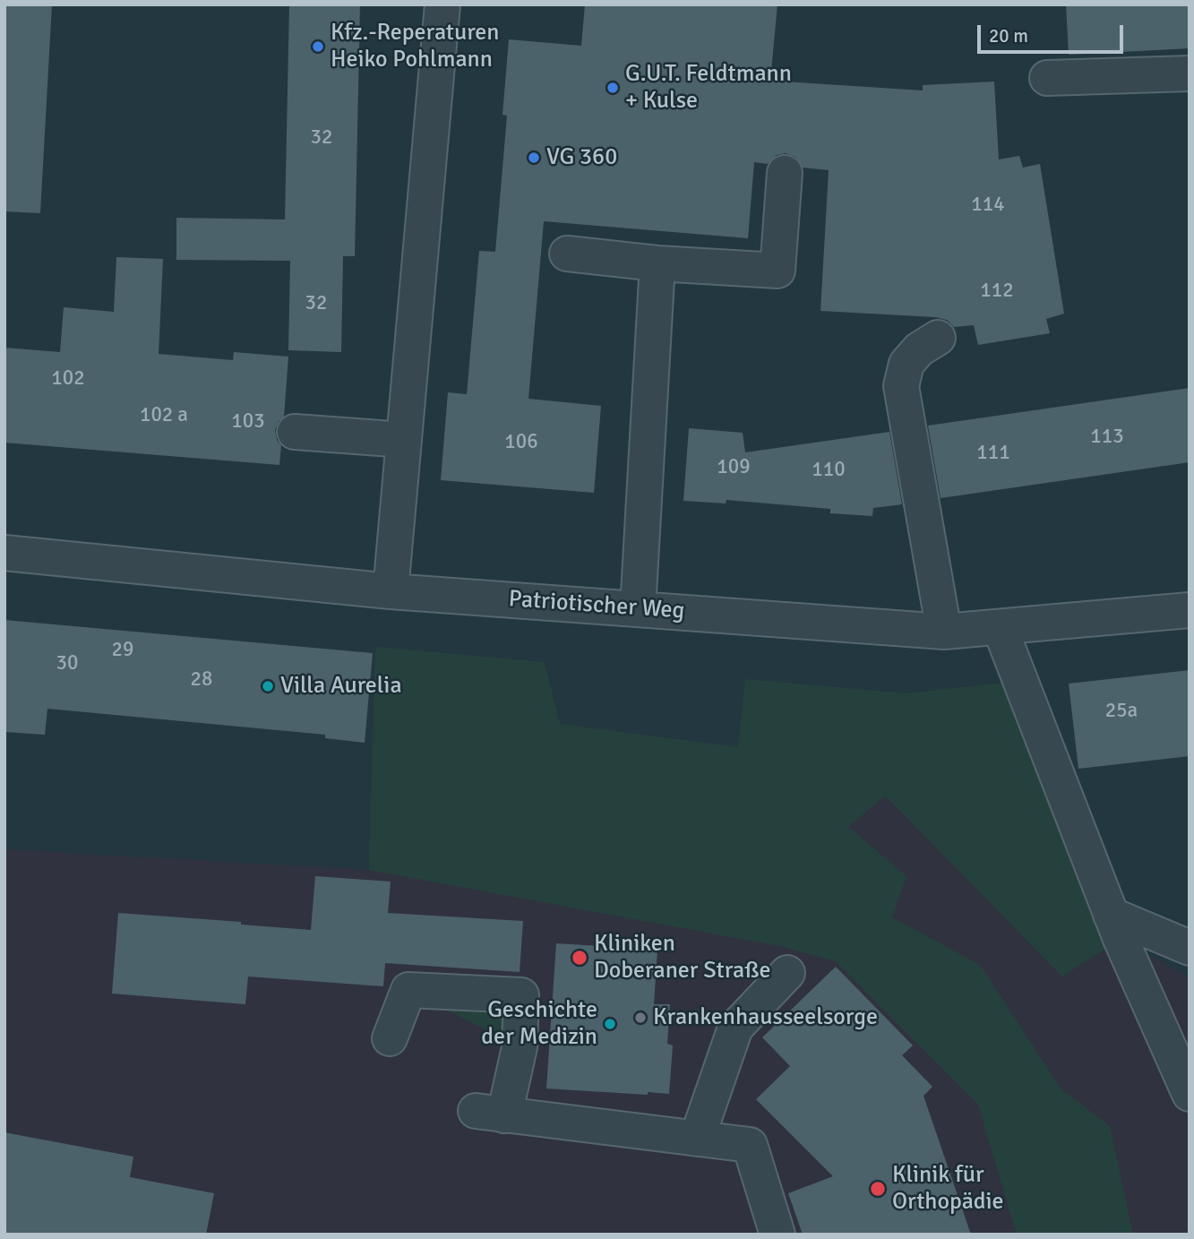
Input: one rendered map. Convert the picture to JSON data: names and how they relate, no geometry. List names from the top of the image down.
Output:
{
  "streets": {
    "street": ["Patriotischer Weg"]
  },
  "places": [
    "Kfz.-Reperaturen Heiko Pohlmann",
    "G.U.T. Feldtmann + Kulse",
    "VG 360",
    "Villa Aurelia",
    "Kliniken Doberaner Straße",
    "Krankenhausseelsorge",
    "Geschichte der Medizin",
    "Klinik für Orthopädie"
  ],
  "house_numbers": [
    "32",
    "114",
    "112",
    "32",
    "102",
    "102 a",
    "103",
    "113",
    "106",
    "111",
    "109",
    "110",
    "29",
    "30",
    "28",
    "25a"
  ],
  "scale_bar": "20 m"
}
